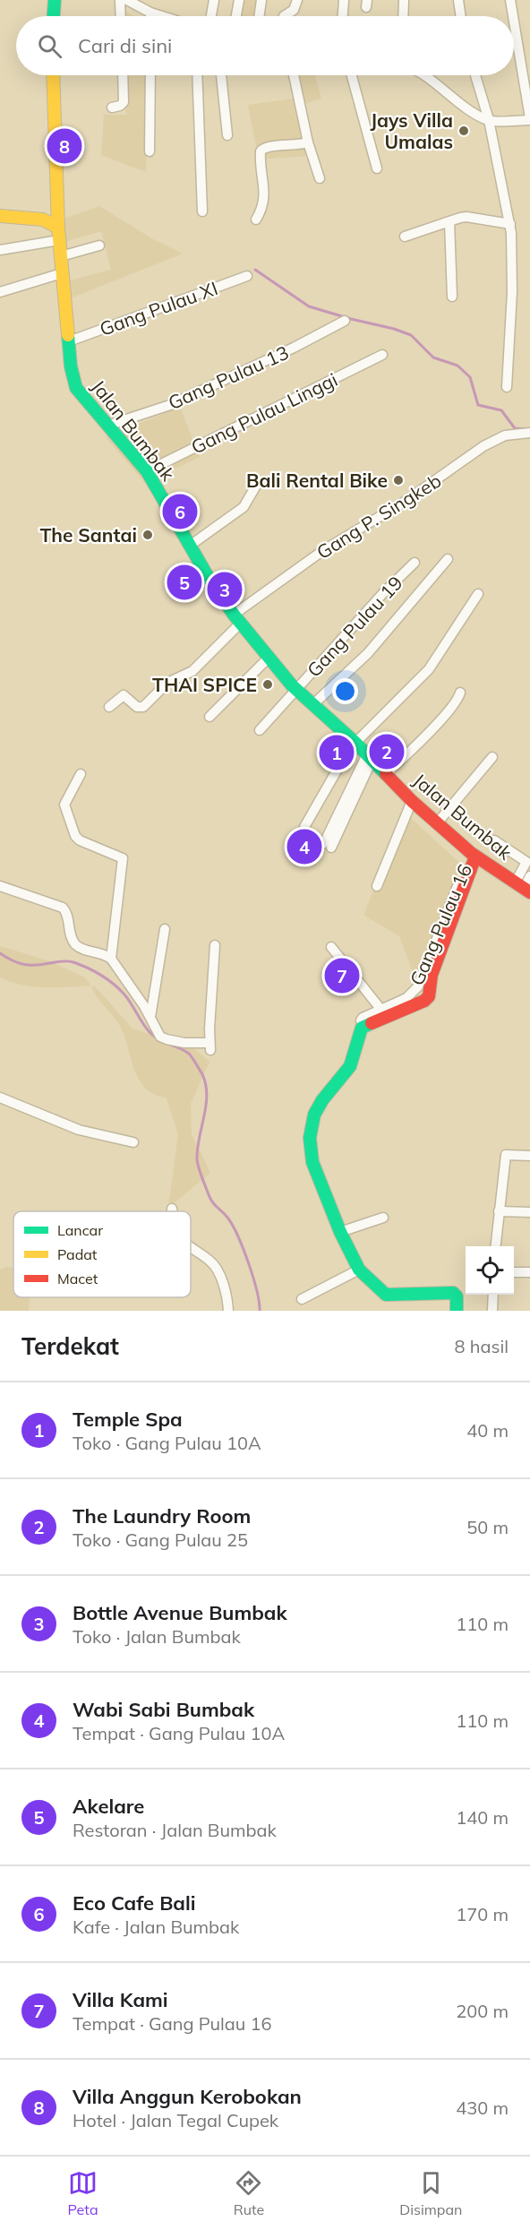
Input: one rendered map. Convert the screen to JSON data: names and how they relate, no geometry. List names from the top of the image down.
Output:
{
  "streets": {
    "street": [
      "Gang Pulau XI",
      "Gang Pulau 13",
      "Gang Pulau Linggi",
      "Jalan Bumbak",
      "Gang P. Singkeb",
      "Gang Pulau 19",
      "Gang Pulau 16"
    ]
  },
  "crossings": [
    ["Gang Pulau XI", "Jalan Bumbak"],
    ["Gang Pulau 13", "Jalan Bumbak"],
    ["Gang Pulau Linggi", "Jalan Bumbak"],
    ["Jalan Bumbak", "Gang P. Singkeb"],
    ["Jalan Bumbak", "Gang Pulau 19"],
    ["Jalan Bumbak", "Gang Pulau 16"]
  ],
  "places": [
    "Jays Villa Umalas",
    "Bali Rental Bike",
    "The Santai",
    "THAI SPICE"
  ],
  "legend": ["Lancar", "Padat", "Macet"],
  "page": {
    "search": "Cari di sini",
    "pins": [
      "8",
      "6",
      "5",
      "3",
      "2",
      "1",
      "4",
      "7"
    ],
    "heading": ["Terdekat", "8 hasil"],
    "list": [
      {
        "mark": "1",
        "name": "Temple Spa",
        "note": "Toko · Gang Pulau 10A",
        "value": "40 m"
      },
      {
        "mark": "2",
        "name": "The Laundry Room",
        "note": "Toko · Gang Pulau 25",
        "value": "50 m"
      },
      {
        "mark": "3",
        "name": "Bottle Avenue Bumbak",
        "note": "Toko · Jalan Bumbak",
        "value": "110 m"
      },
      {
        "mark": "4",
        "name": "Wabi Sabi Bumbak",
        "note": "Tempat · Gang Pulau 10A",
        "value": "110 m"
      },
      {
        "mark": "5",
        "name": "Akelare",
        "note": "Restoran · Jalan Bumbak",
        "value": "140 m"
      },
      {
        "mark": "6",
        "name": "Eco Cafe Bali",
        "note": "Kafe · Jalan Bumbak",
        "value": "170 m"
      },
      {
        "mark": "7",
        "name": "Villa Kami",
        "note": "Tempat · Gang Pulau 16",
        "value": "200 m"
      },
      {
        "mark": "8",
        "name": "Villa Anggun Kerobokan",
        "note": "Hotel · Jalan Tegal Cupek",
        "value": "430 m"
      }
    ],
    "nav": ["Peta", "Rute", "Disimpan"]
  }
}
